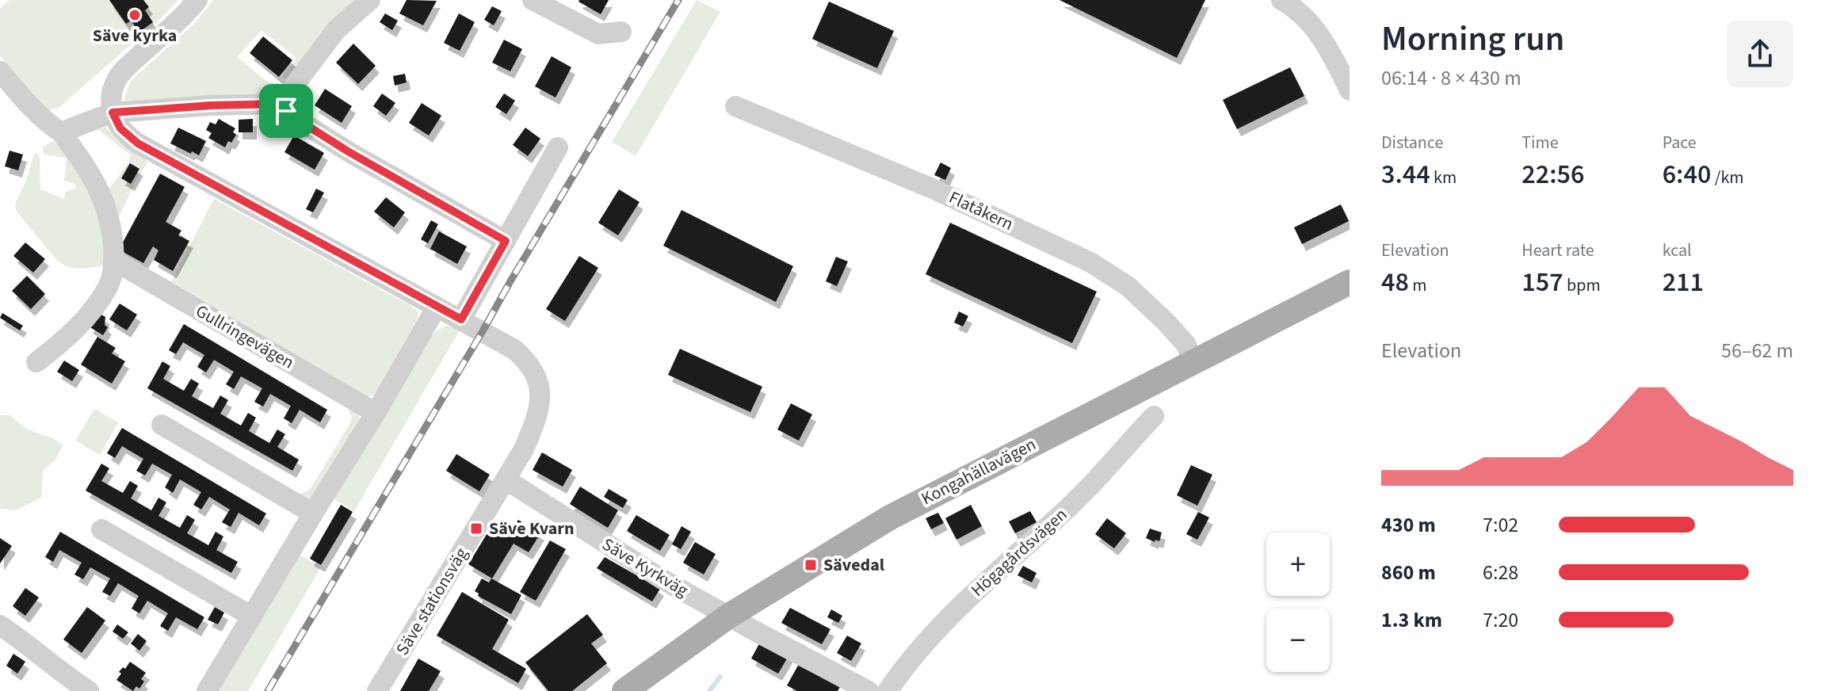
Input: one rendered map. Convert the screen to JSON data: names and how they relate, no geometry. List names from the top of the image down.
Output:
{
  "streets": {
    "main road": ["Kongahällavägen"],
    "street": [
      "Flatåkern",
      "Gullringevägen",
      "Högagårdsvägen",
      "Säve Kyrkväg",
      "Säve stationsväg"
    ]
  },
  "crossings": [
    ["Flatåkern", "Kongahällavägen"],
    ["Kongahällavägen", "Säve Kyrkväg"],
    ["Säve Kyrkväg", "Säve stationsväg"]
  ],
  "places": {
    "other": ["Säve kyrka"],
    "transit": ["Säve Kvarn", "Sävedal"]
  },
  "page": {
    "heading": ["Morning run", "06:14 · 8 × 430 m"],
    "stats": [
      ["Distance", "3.44 km"],
      ["Time", "22:56"],
      ["Pace", "6:40 /km"],
      ["Elevation", "48 m"],
      ["Heart rate", "157 bpm"],
      ["kcal", "211"]
    ],
    "chart": ["Elevation", "56–62 m"],
    "list": [
      {
        "name": "430 m",
        "note": "7:02"
      },
      {
        "name": "860 m",
        "note": "6:28"
      },
      {
        "name": "1.3 km",
        "note": "7:20"
      }
    ],
    "map_buttons": ["+", "−"]
  }
}
